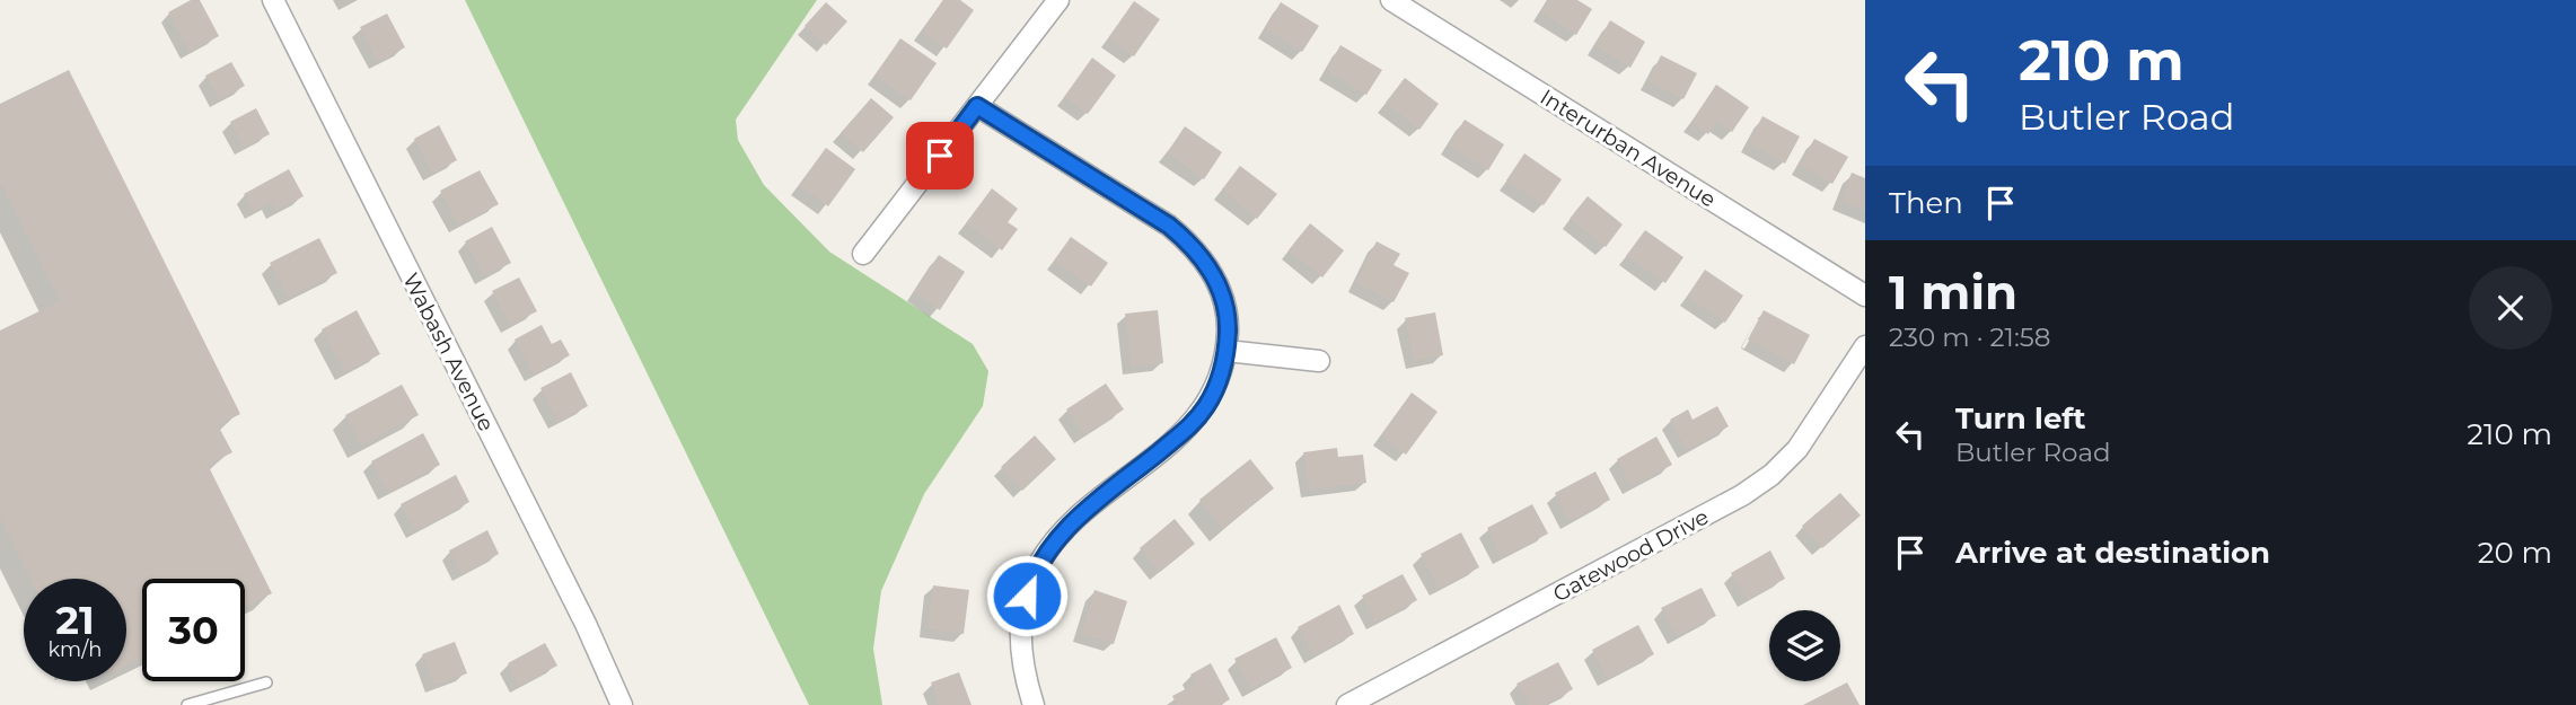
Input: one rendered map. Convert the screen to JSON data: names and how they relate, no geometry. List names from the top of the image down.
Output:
{
  "streets": {
    "street": ["Interurban Avenue", "Wabash Avenue", "Gatewood Drive"]
  },
  "page": {
    "turn": ["210 m", "Butler Road"],
    "then": "Then",
    "heading": ["1 min", "230 m · 21:58"],
    "list": [
      {
        "name": "Turn left",
        "note": "Butler Road",
        "value": "210 m"
      },
      {
        "name": "Arrive at destination",
        "value": "20 m"
      }
    ],
    "speed": "21 km/h",
    "limit": "30"
  }
}
